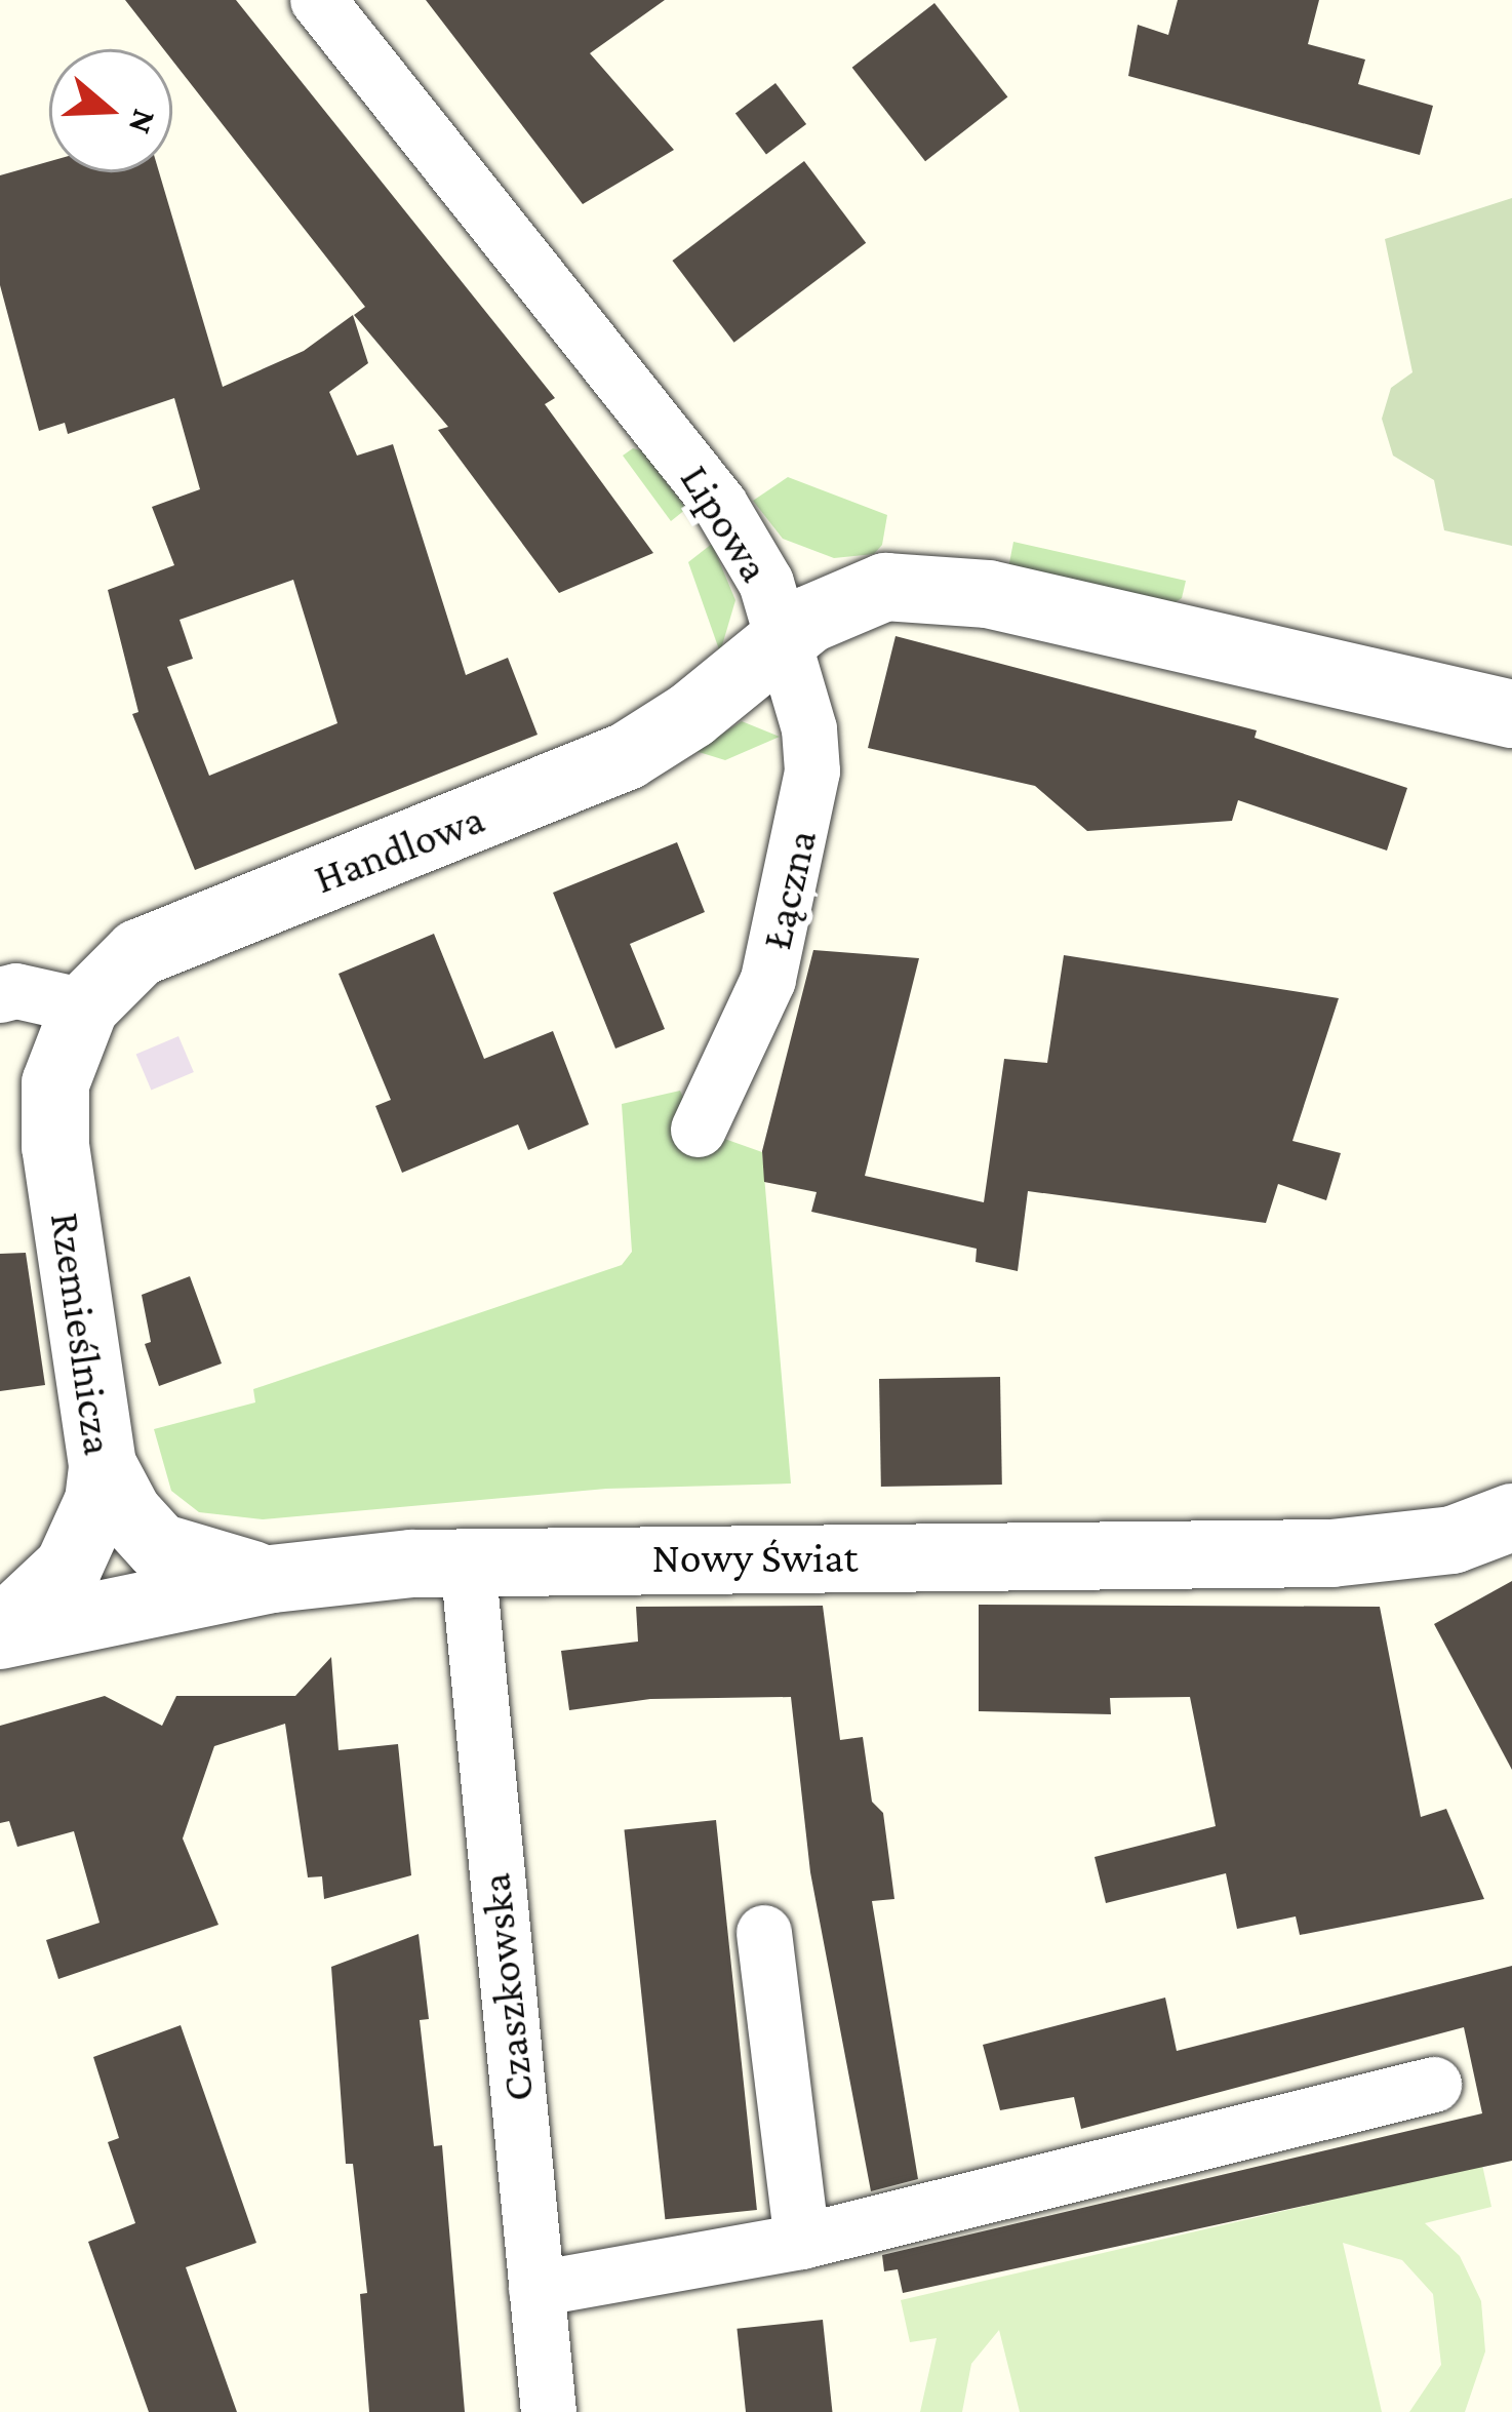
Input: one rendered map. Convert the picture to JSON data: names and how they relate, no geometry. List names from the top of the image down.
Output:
{
  "streets": {
    "street": [
      "Lipowa",
      "Handlowa",
      "Łączna",
      "Rzemieślnicza",
      "Nowy Świat",
      "Czaszkowska"
    ]
  },
  "crossings": [
    ["Lipowa", "Handlowa"],
    ["Lipowa", "Łączna"],
    ["Handlowa", "Łączna"],
    ["Handlowa", "Rzemieślnicza"],
    ["Rzemieślnicza", "Nowy Świat"],
    ["Nowy Świat", "Czaszkowska"]
  ],
  "north": "right"
}
